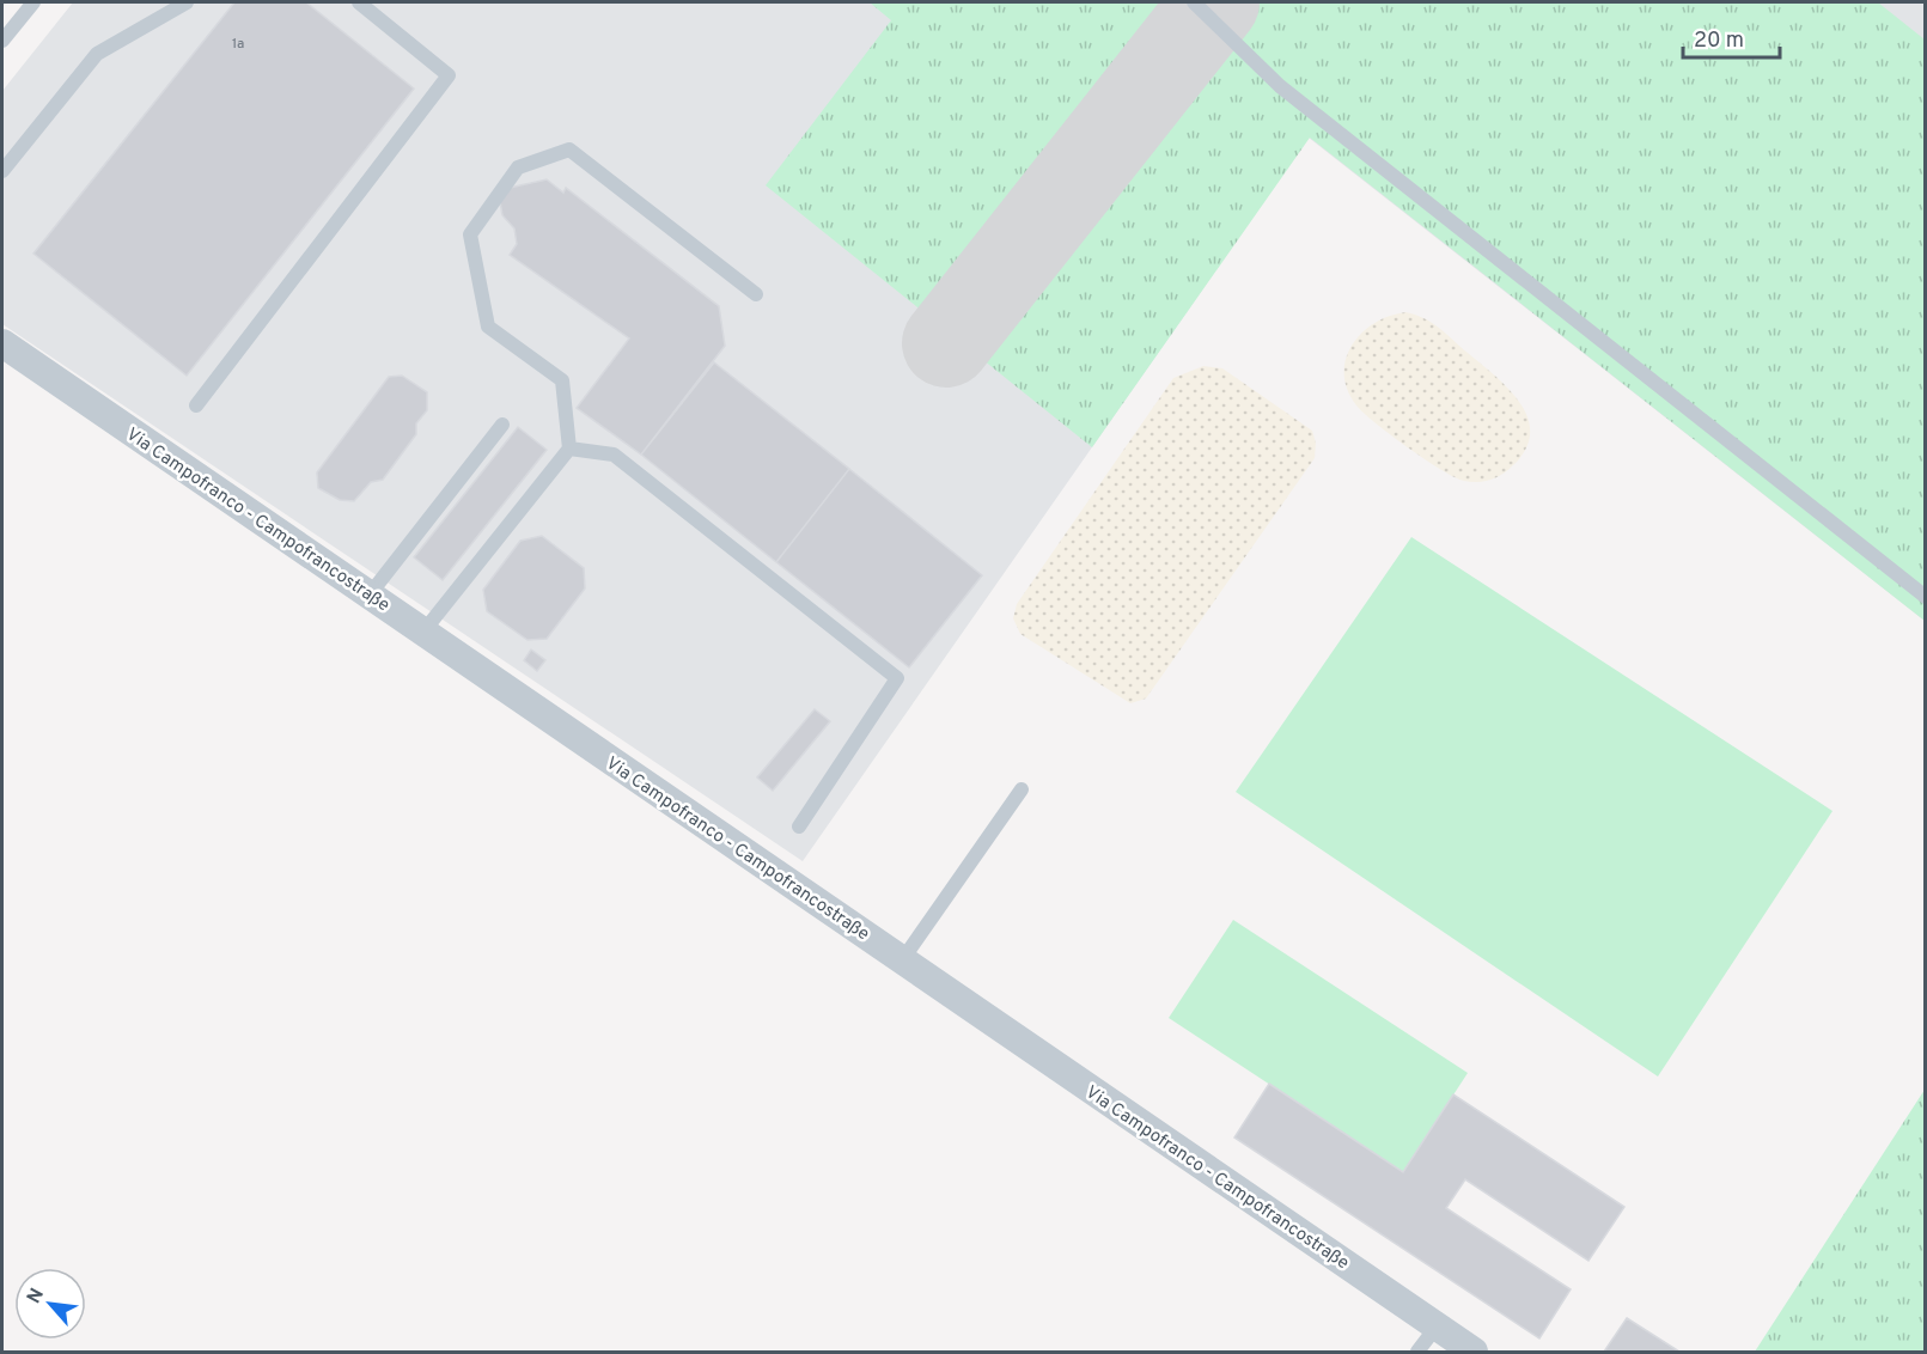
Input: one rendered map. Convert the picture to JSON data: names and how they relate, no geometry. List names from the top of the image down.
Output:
{
  "streets": {
    "street": ["Via Campofranco - Campofrancostraße"]
  },
  "house_numbers": ["1a"],
  "scale_bar": "20 m",
  "north": "top left"
}
